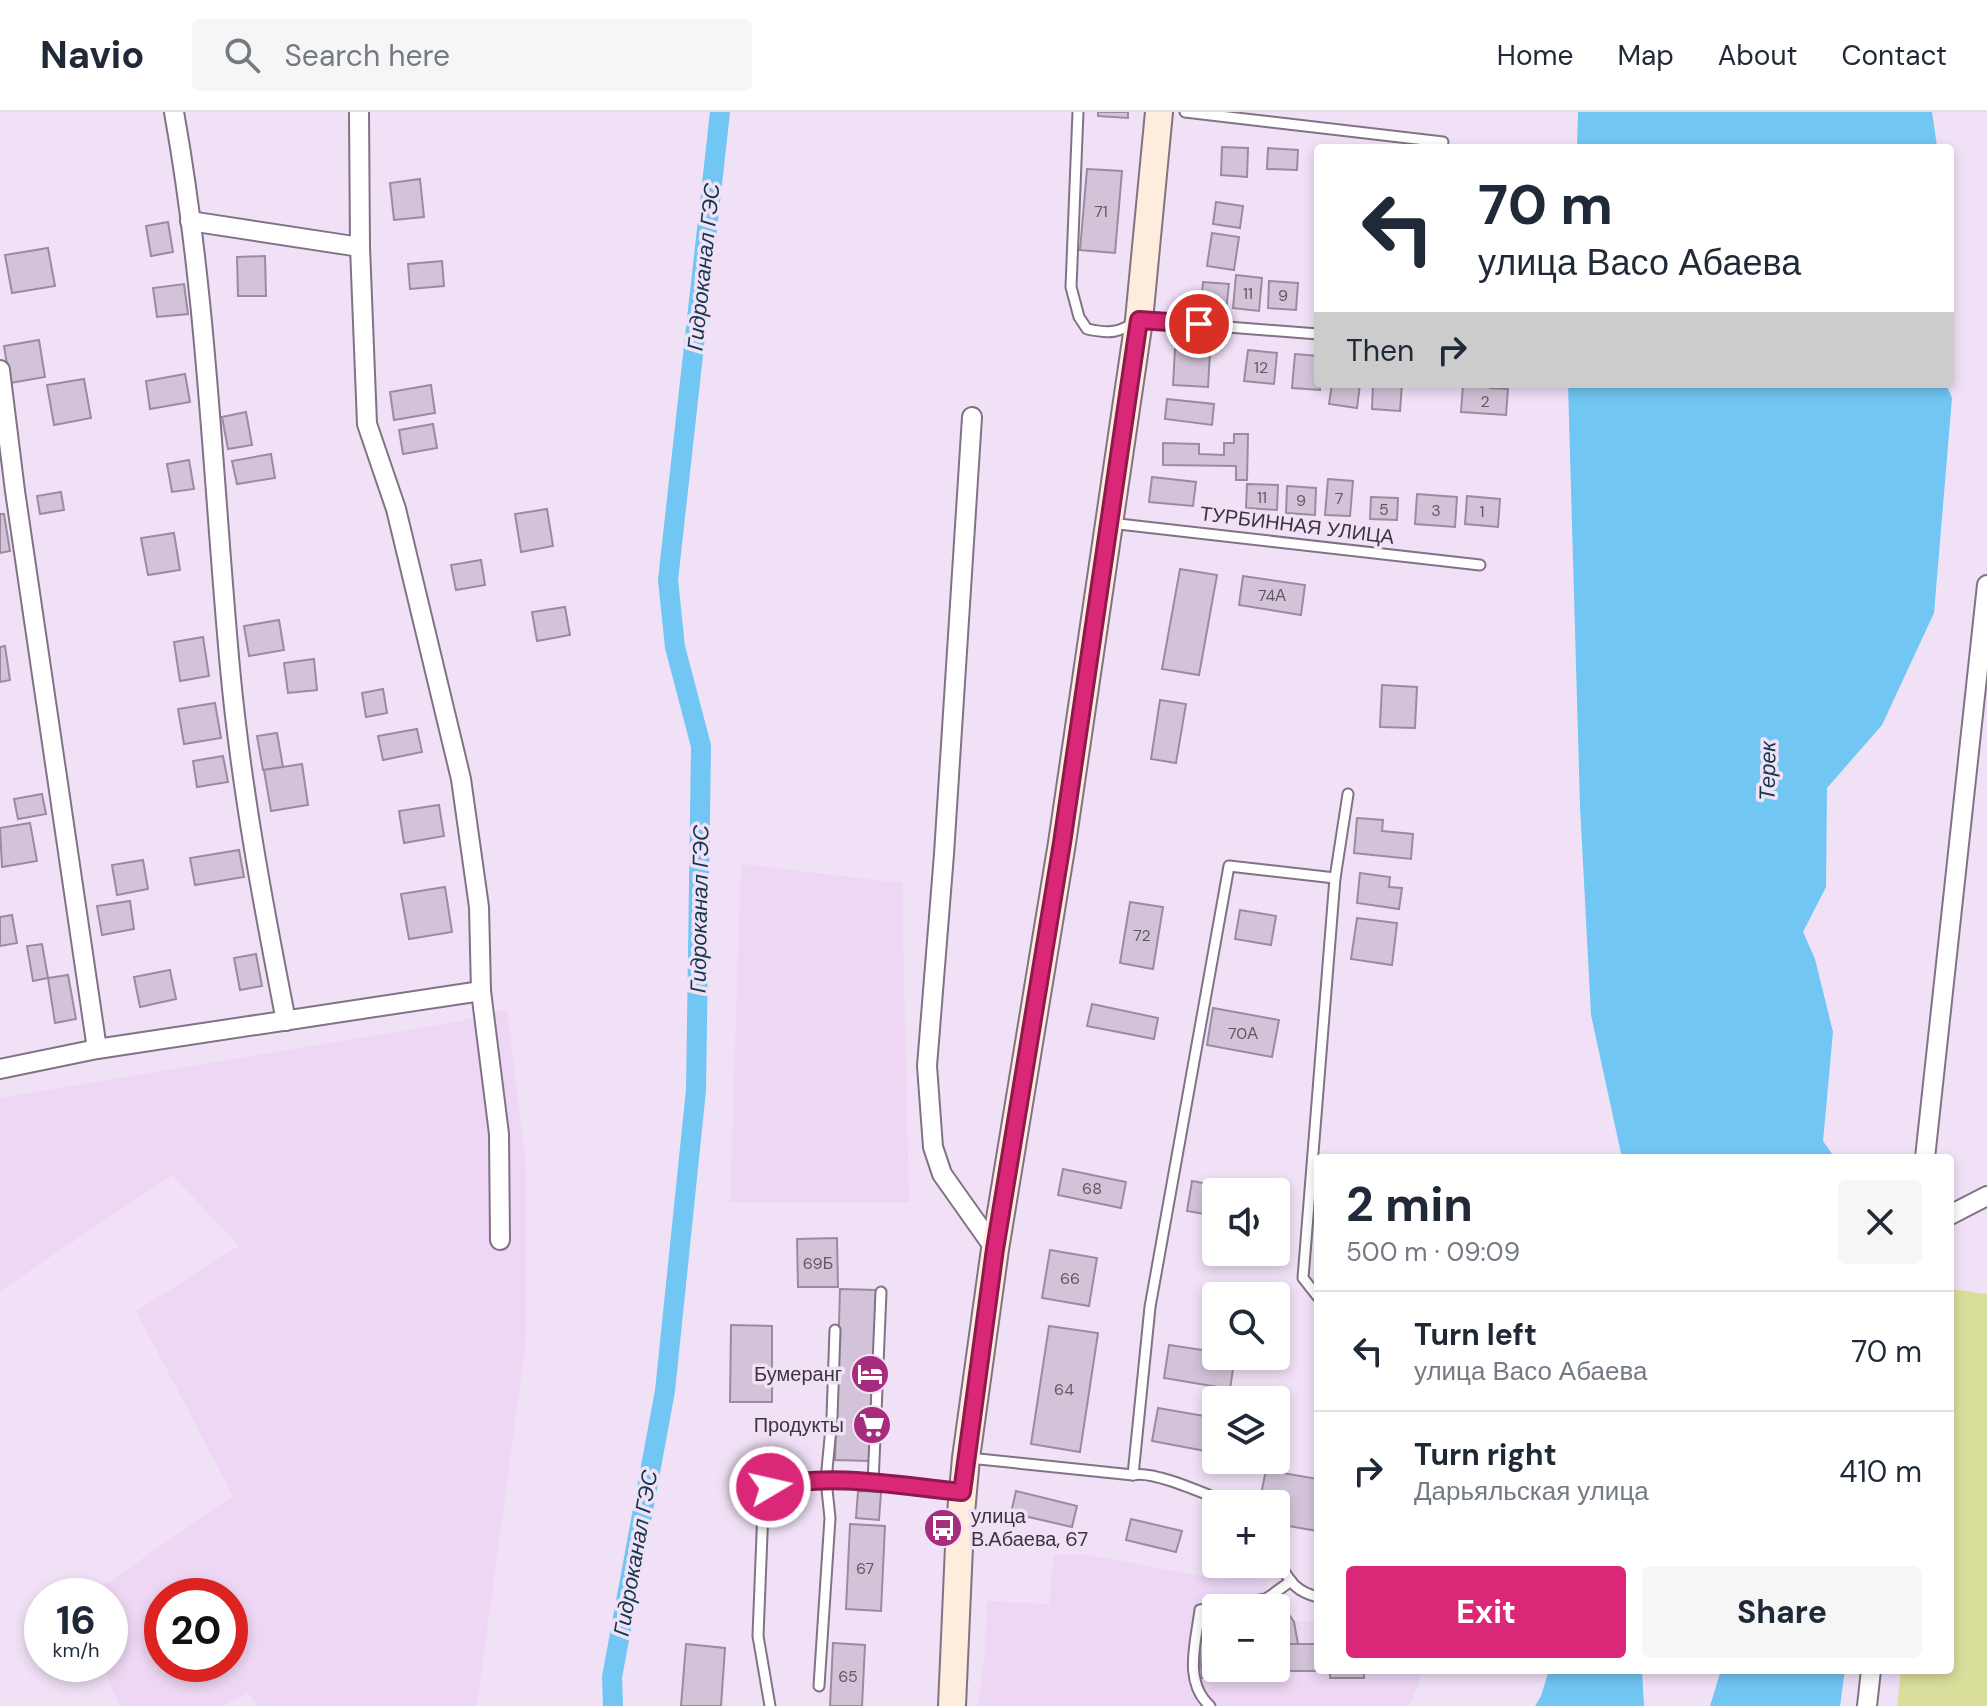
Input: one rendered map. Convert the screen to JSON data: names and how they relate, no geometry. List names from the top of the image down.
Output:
{
  "streets": {
    "lane": ["ТУРБИННАЯ УЛИЦА"]
  },
  "water": ["Гидроканал ГЭС", "Терек"],
  "places": {
    "hotel": ["Бумеранг"],
    "supermarket": ["Продукты"],
    "bus stop": ["улица В.Абаева, 67"]
  },
  "house_numbers": [
    "71",
    "11",
    "9",
    "12",
    "2",
    "11",
    "7",
    "9",
    "5",
    "3",
    "1",
    "74А",
    "72",
    "70А",
    "68",
    "69Б",
    "66",
    "64",
    "67",
    "65"
  ],
  "page": {
    "header": "Navio",
    "search": "Search here",
    "nav": [
      "Home",
      "Map",
      "About",
      "Contact"
    ],
    "turn": ["70 m", "улица Васо Абаева"],
    "then": "Then",
    "heading": ["2 min", "500 m · 09:09"],
    "map_buttons": ["+", "−"],
    "list": [
      {
        "name": "Turn left",
        "note": "улица Васо Абаева",
        "value": "70 m"
      },
      {
        "name": "Turn right",
        "note": "Дарьяльская улица",
        "value": "410 m"
      }
    ],
    "buttons": ["Exit", "Share"],
    "speed": "16 km/h",
    "limit": "20"
  }
}
